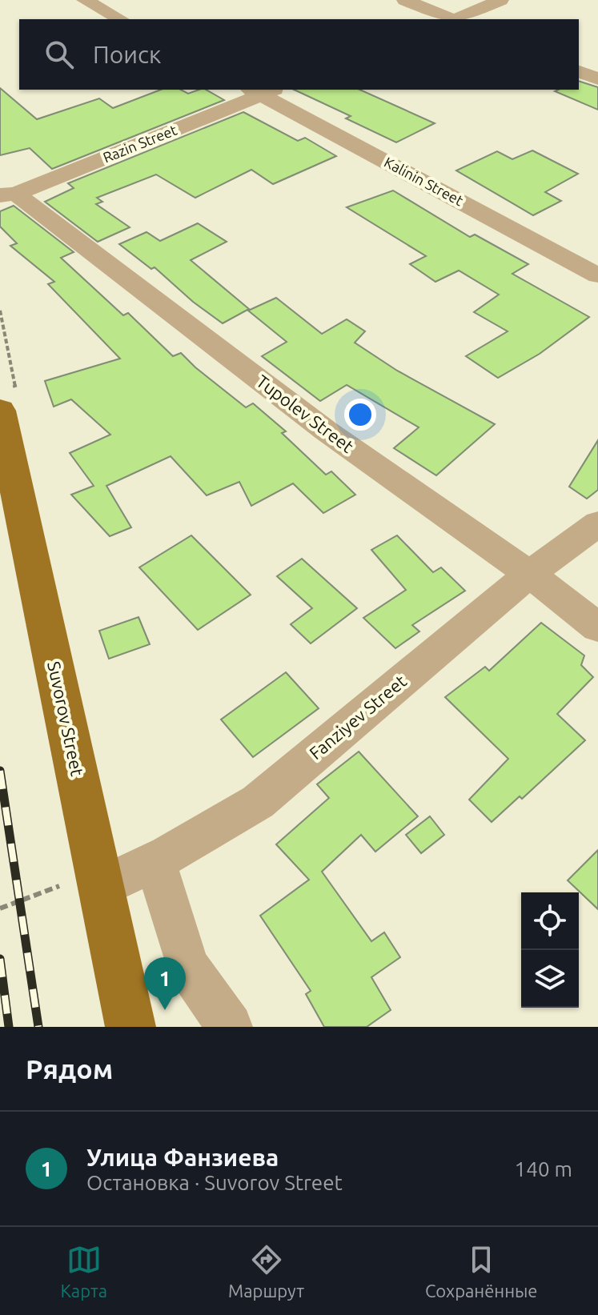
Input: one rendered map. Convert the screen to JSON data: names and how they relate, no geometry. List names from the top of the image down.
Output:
{
  "streets": {
    "main road": ["Suvorov Street"],
    "street": [
      "Razin Street",
      "Kalinin Street",
      "Tupolev Street",
      "Fanziyev Street"
    ]
  },
  "crossings": [
    ["Razin Street", "Kalinin Street"],
    ["Razin Street", "Tupolev Street"],
    ["Tupolev Street", "Fanziyev Street"],
    ["Fanziyev Street", "Suvorov Street"]
  ],
  "page": {
    "search": "Поиск",
    "pins": "1",
    "heading": "Рядом",
    "list": [
      {
        "mark": "1",
        "name": "Улица Фанзиева",
        "note": "Остановка · Suvorov Street",
        "value": "140 m"
      }
    ],
    "nav": ["Карта", "Маршрут", "Сохранённые"]
  }
}
